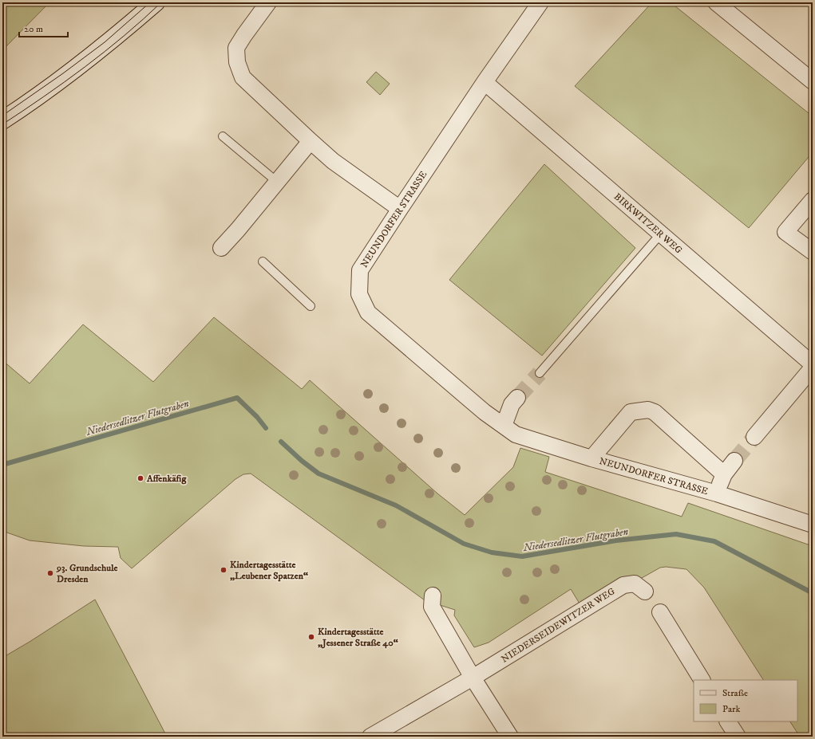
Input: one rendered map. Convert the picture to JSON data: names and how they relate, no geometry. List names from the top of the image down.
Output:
{
  "streets": {
    "street": ["NEUNDORFER STRASSE", "BIRKWITZER WEG", "NIEDERSEIDEWITZER WEG"]
  },
  "crossings": [
    ["NEUNDORFER STRASSE", "BIRKWITZER WEG"]
  ],
  "water": ["Niedersedlitzer Flutgraben"],
  "places": [
    "Affenkäfig",
    "Kindertagesstätte „Leubener Spatzen“",
    "93. Grundschule Dresden",
    "Kindertagesstätte „Jessener Straße 40“"
  ],
  "legend": ["Straße", "Park"],
  "scale_bar": "20 m"
}
